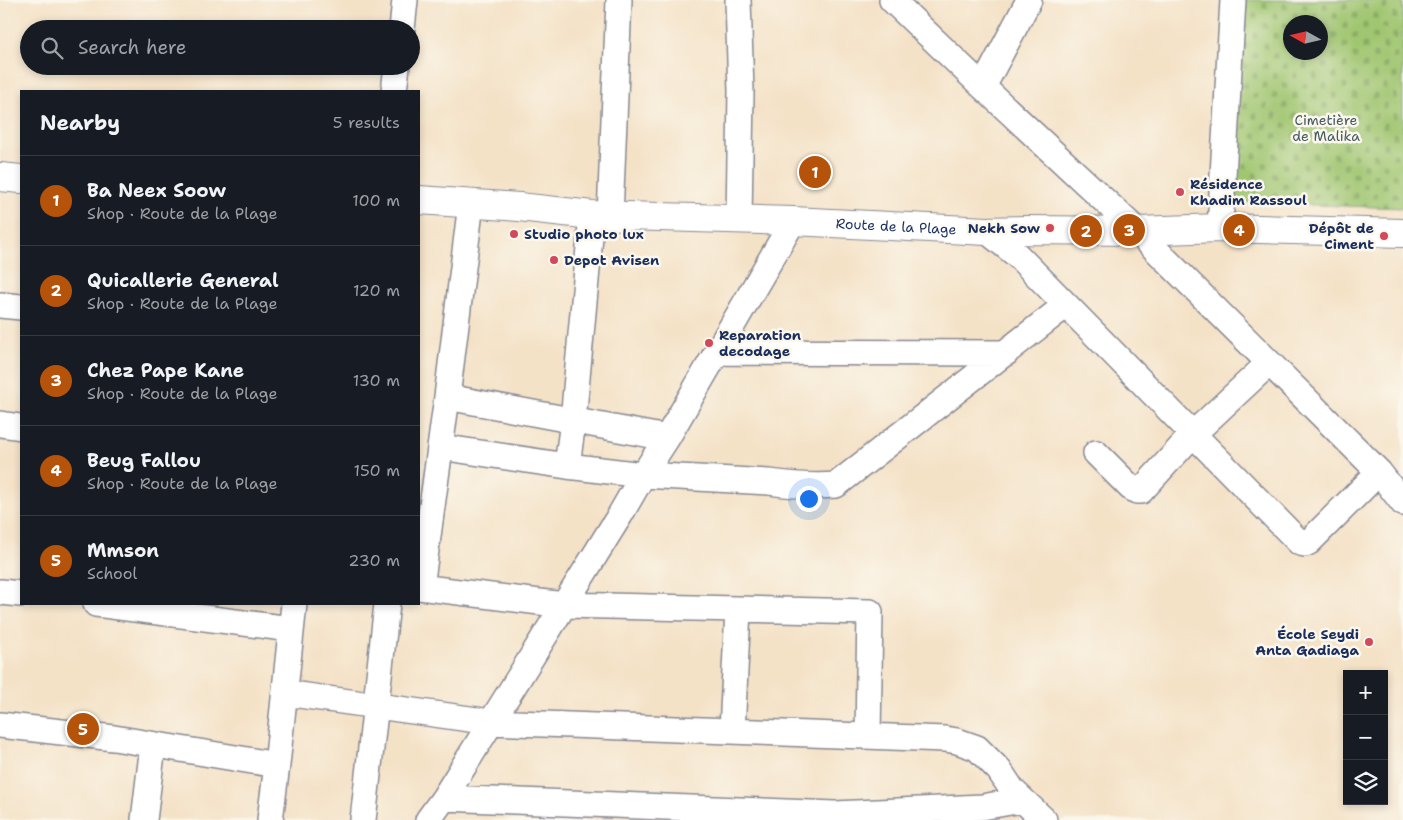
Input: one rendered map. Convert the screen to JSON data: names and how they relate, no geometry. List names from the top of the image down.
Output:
{
  "streets": {
    "main road": ["Route de la Plage"]
  },
  "parks": ["Cimetière de Malika"],
  "places": [
    "Résidence Khadim Rassoul",
    "Nekh Sow",
    "Studio photo lux",
    "Dépôt de Ciment",
    "Depot Avisen",
    "Reparation decodage",
    "École Seydi Anta Gadiaga"
  ],
  "north": "left",
  "page": {
    "search": "Search here",
    "heading": ["Nearby", "5 results"],
    "pins": [
      "1",
      "3",
      "4",
      "2",
      "5"
    ],
    "list": [
      {
        "mark": "1",
        "name": "Ba Neex Soow",
        "note": "Shop · Route de la Plage",
        "value": "100 m"
      },
      {
        "mark": "2",
        "name": "Quicallerie General",
        "note": "Shop · Route de la Plage",
        "value": "120 m"
      },
      {
        "mark": "3",
        "name": "Chez Pape Kane",
        "note": "Shop · Route de la Plage",
        "value": "130 m"
      },
      {
        "mark": "4",
        "name": "Beug Fallou",
        "note": "Shop · Route de la Plage",
        "value": "150 m"
      },
      {
        "mark": "5",
        "name": "Mmson",
        "note": "School",
        "value": "230 m"
      }
    ],
    "map_buttons": ["+", "−"]
  }
}
